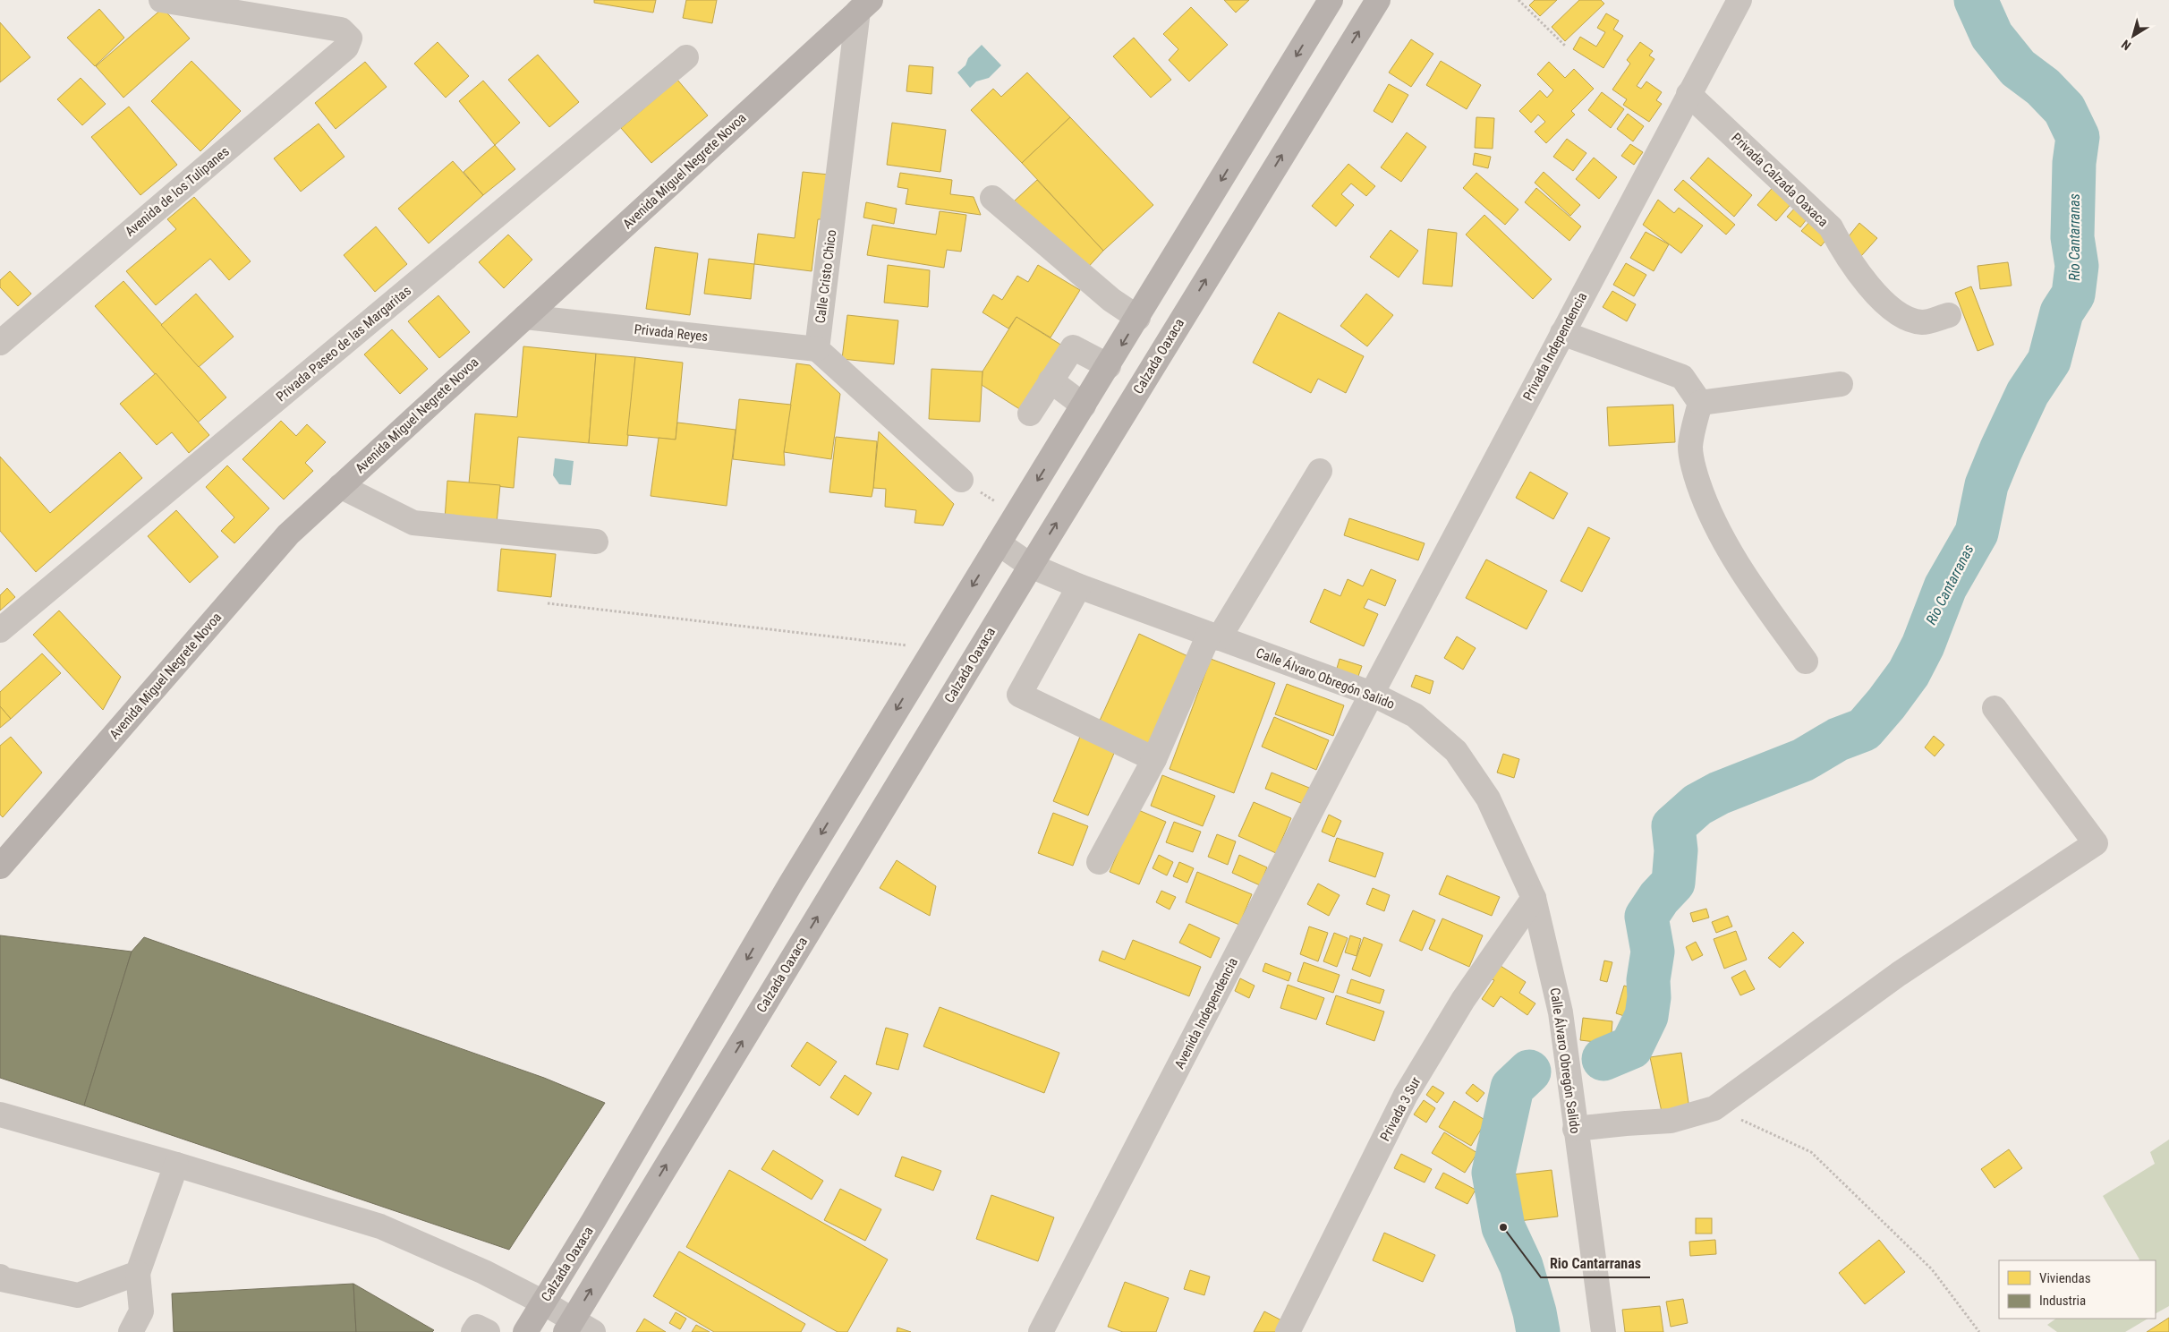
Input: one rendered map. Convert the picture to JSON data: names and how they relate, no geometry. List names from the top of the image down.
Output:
{
  "streets": {
    "main road": ["Avenida Miguel Negrete Novoa", "Calzada Oaxaca"],
    "street": [
      "Privada Calzada Oaxaca",
      "Avenida de los Tulipanes",
      "Calle Cristo Chico",
      "Privada Reyes",
      "Privada Paseo de las Margaritas",
      "Privada Independencia",
      "Calle Álvaro Obregón Salido",
      "Avenida Independencia",
      "Privada 3 Sur"
    ]
  },
  "crossings": [
    ["Avenida Miguel Negrete Novoa", "Calle Cristo Chico"],
    ["Avenida Miguel Negrete Novoa", "Privada Reyes"],
    ["Privada Calzada Oaxaca", "Privada Independencia"],
    ["Calle Cristo Chico", "Privada Reyes"],
    ["Privada Independencia", "Calle Álvaro Obregón Salido"],
    ["Privada Independencia", "Avenida Independencia"],
    ["Calzada Oaxaca", "Calle Álvaro Obregón Salido"],
    ["Calle Álvaro Obregón Salido", "Avenida Independencia"],
    ["Calle Álvaro Obregón Salido", "Privada 3 Sur"]
  ],
  "water": ["Rio Cantarranas"],
  "places": ["Rio Cantarranas"],
  "legend": ["Viviendas", "Industria"],
  "north": "bottom left"
}
